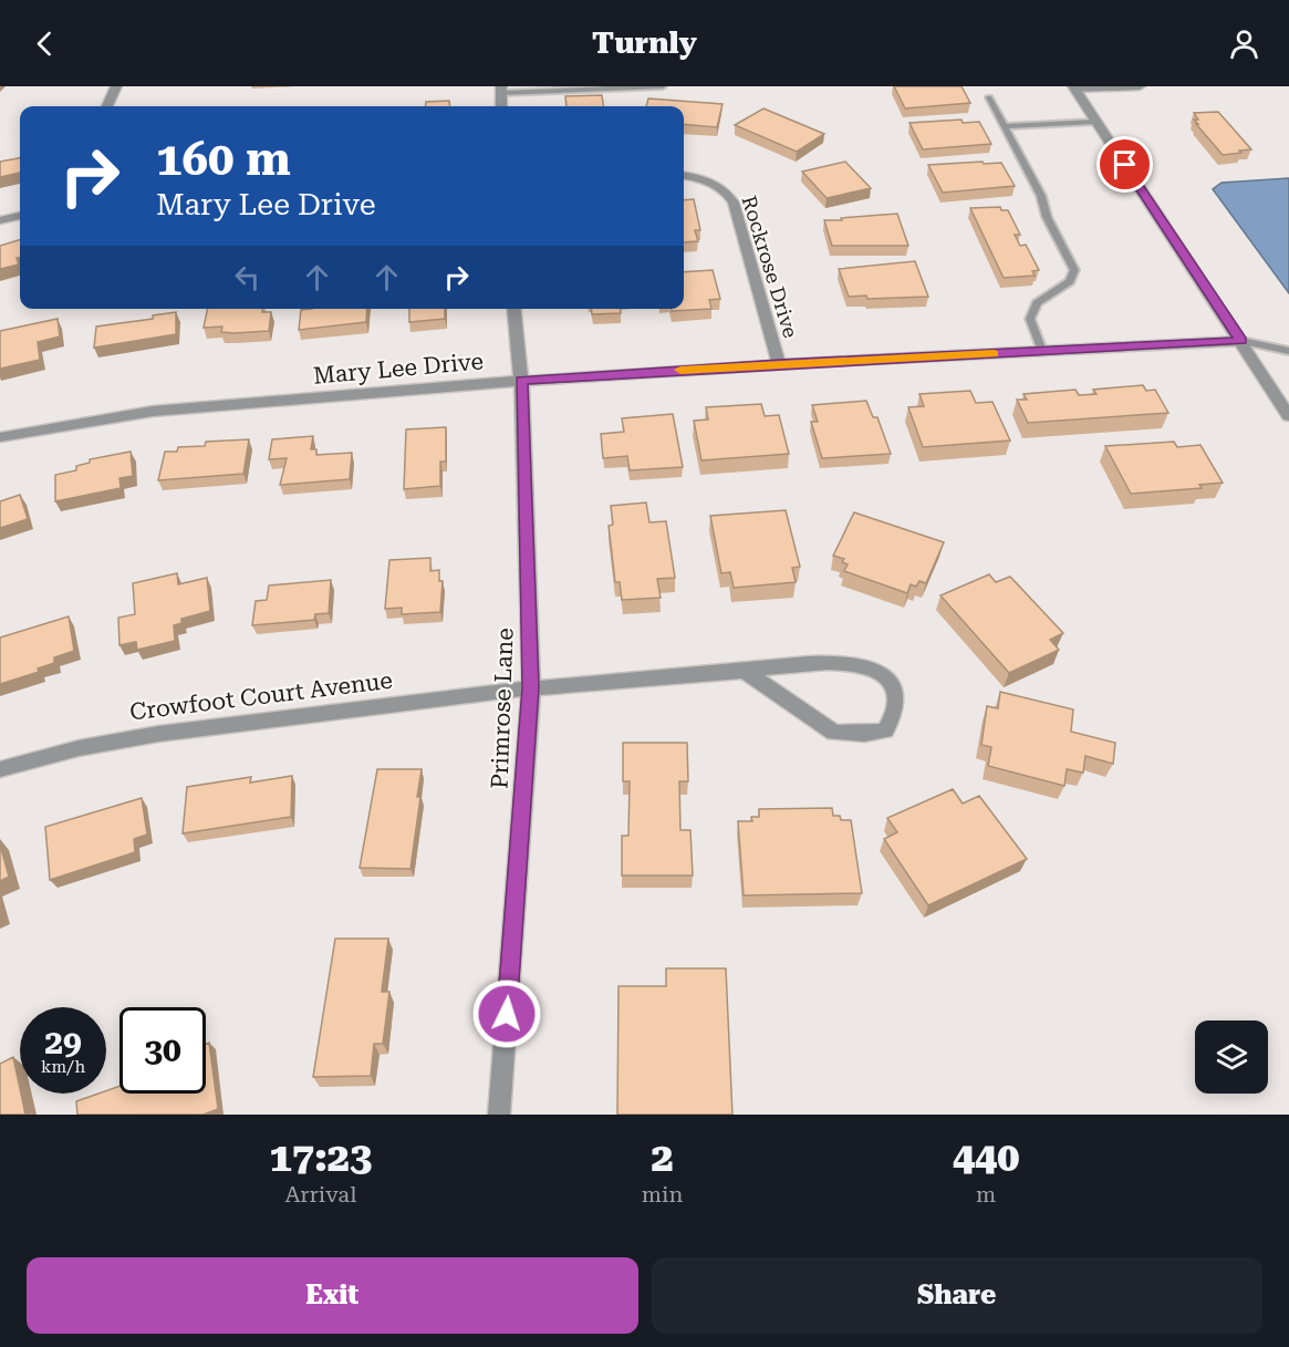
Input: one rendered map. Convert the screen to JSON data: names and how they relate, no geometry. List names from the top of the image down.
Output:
{
  "streets": {
    "street": [
      "Rockrose Drive",
      "Mary Lee Drive",
      "Crowfoot Court Avenue",
      "Primrose Lane"
    ]
  },
  "crossings": [
    ["Rockrose Drive", "Mary Lee Drive"],
    ["Mary Lee Drive", "Primrose Lane"],
    ["Crowfoot Court Avenue", "Primrose Lane"]
  ],
  "page": {
    "header": "Turnly",
    "turn": ["160 m", "Mary Lee Drive"],
    "speed": "29 km/h",
    "limit": "30",
    "eta": [
      "17:23",
      "Arrival",
      "2",
      "min",
      "440",
      "m"
    ],
    "buttons": ["Exit", "Share"]
  }
}
